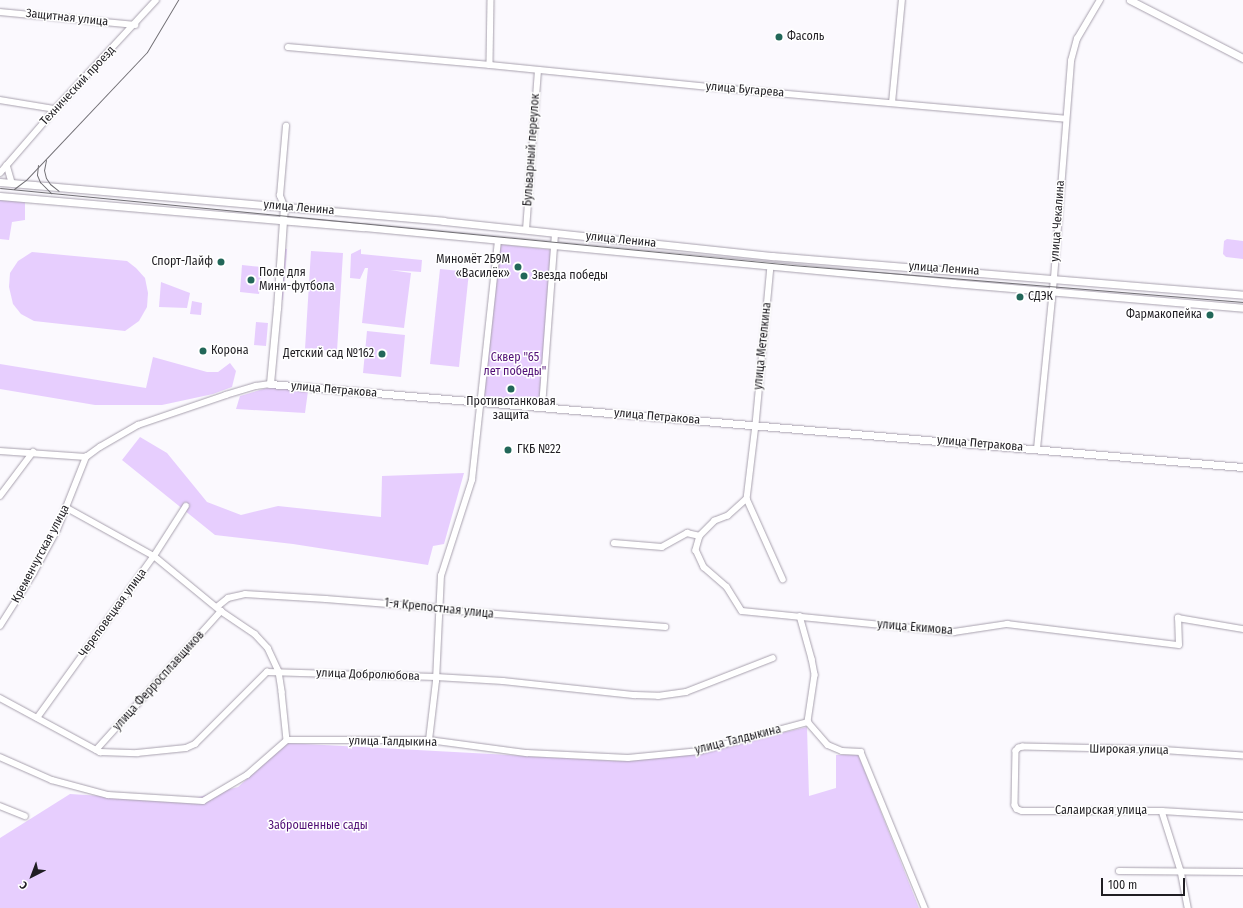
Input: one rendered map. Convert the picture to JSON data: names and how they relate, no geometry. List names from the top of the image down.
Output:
{
  "streets": {
    "main road": ["улица Ленина", "улица Петракова"],
    "street": [
      "Защитная улица",
      "Технический проезд",
      "улица Бугарева",
      "Бульварный переулок",
      "улица Чекалина",
      "улица Метелкина",
      "Кременчугская улица",
      "1-я Крепостная улица",
      "Череповецкая улица",
      "улица Екимова",
      "улица Добролюбова",
      "улица Ферросплавщиков",
      "улица Талдыкина",
      "Широкая улица",
      "Салаирская улица"
    ]
  },
  "crossings": [
    ["Защитная улица", "Технический проезд"],
    ["улица Бугарева", "Бульварный переулок"],
    ["улица Бугарева", "улица Чекалина"],
    ["Бульварный переулок", "улица Ленина"],
    ["улица Ленина", "улица Чекалина"],
    ["улица Ленина", "улица Метелкина"],
    ["улица Чекалина", "улица Петракова"],
    ["улица Метелкина", "улица Петракова"],
    ["улица Петракова", "Кременчугская улица"],
    ["1-я Крепостная улица", "улица Ферросплавщиков"],
    ["Череповецкая улица", "улица Добролюбова"],
    ["улица Добролюбова", "улица Ферросплавщиков"],
    ["Широкая улица", "Салаирская улица"]
  ],
  "parks": ["Сквер \"65 лет победы\"", "Заброшенные сады"],
  "places": [
    "Фасоль",
    "Спорт-Лайф",
    "Миномёт 2Б9М «Василёк»",
    "Звезда победы",
    "Поле для Мини-футбола",
    "СДЭК",
    "Фармакопейка",
    "Корона",
    "Детский сад №162",
    "Противотанковая защита",
    "ГКБ №22"
  ],
  "scale_bar": "100 m",
  "north": "bottom left"
}
